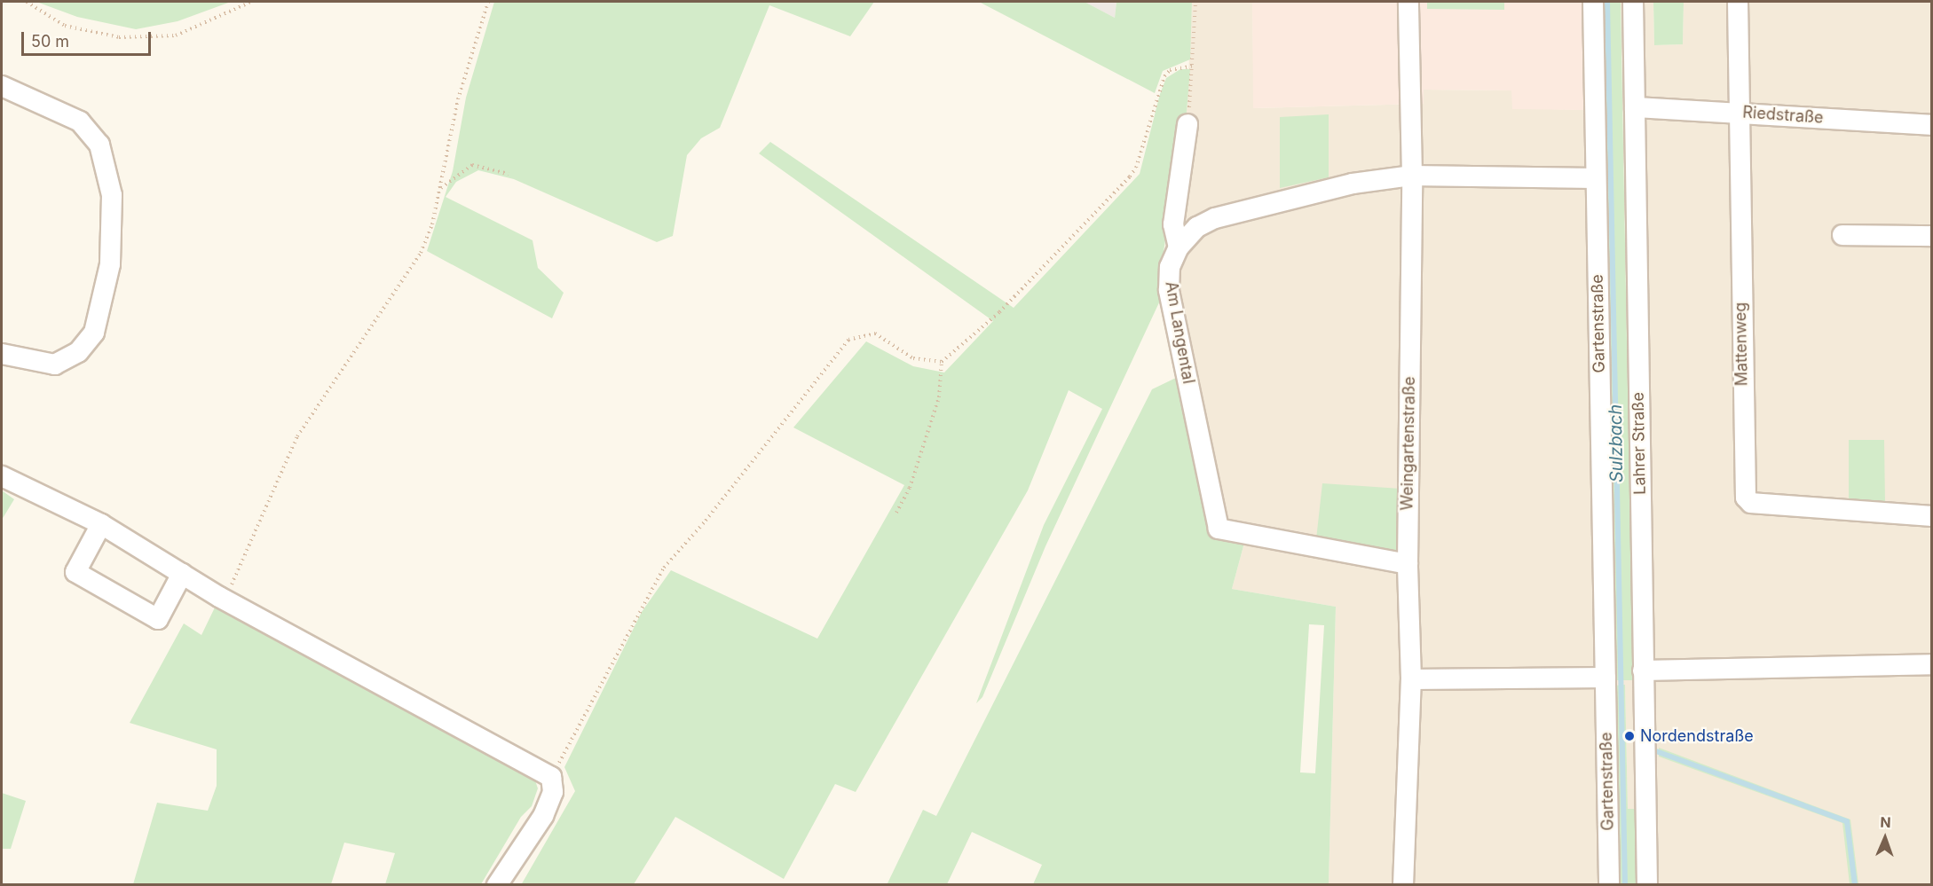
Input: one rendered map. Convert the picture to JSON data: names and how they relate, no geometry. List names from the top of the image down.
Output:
{
  "streets": {
    "street": [
      "Riedstraße",
      "Gartenstraße",
      "Am Langental",
      "Mattenweg",
      "Weingartenstraße",
      "Lahrer Straße"
    ]
  },
  "crossings": [
    ["Riedstraße", "Mattenweg"],
    ["Riedstraße", "Lahrer Straße"],
    ["Gartenstraße", "Am Langental"],
    ["Am Langental", "Weingartenstraße"]
  ],
  "water": ["Sulzbach"],
  "places": ["Nordendstraße"],
  "scale_bar": "50 m",
  "north": "top"
}
